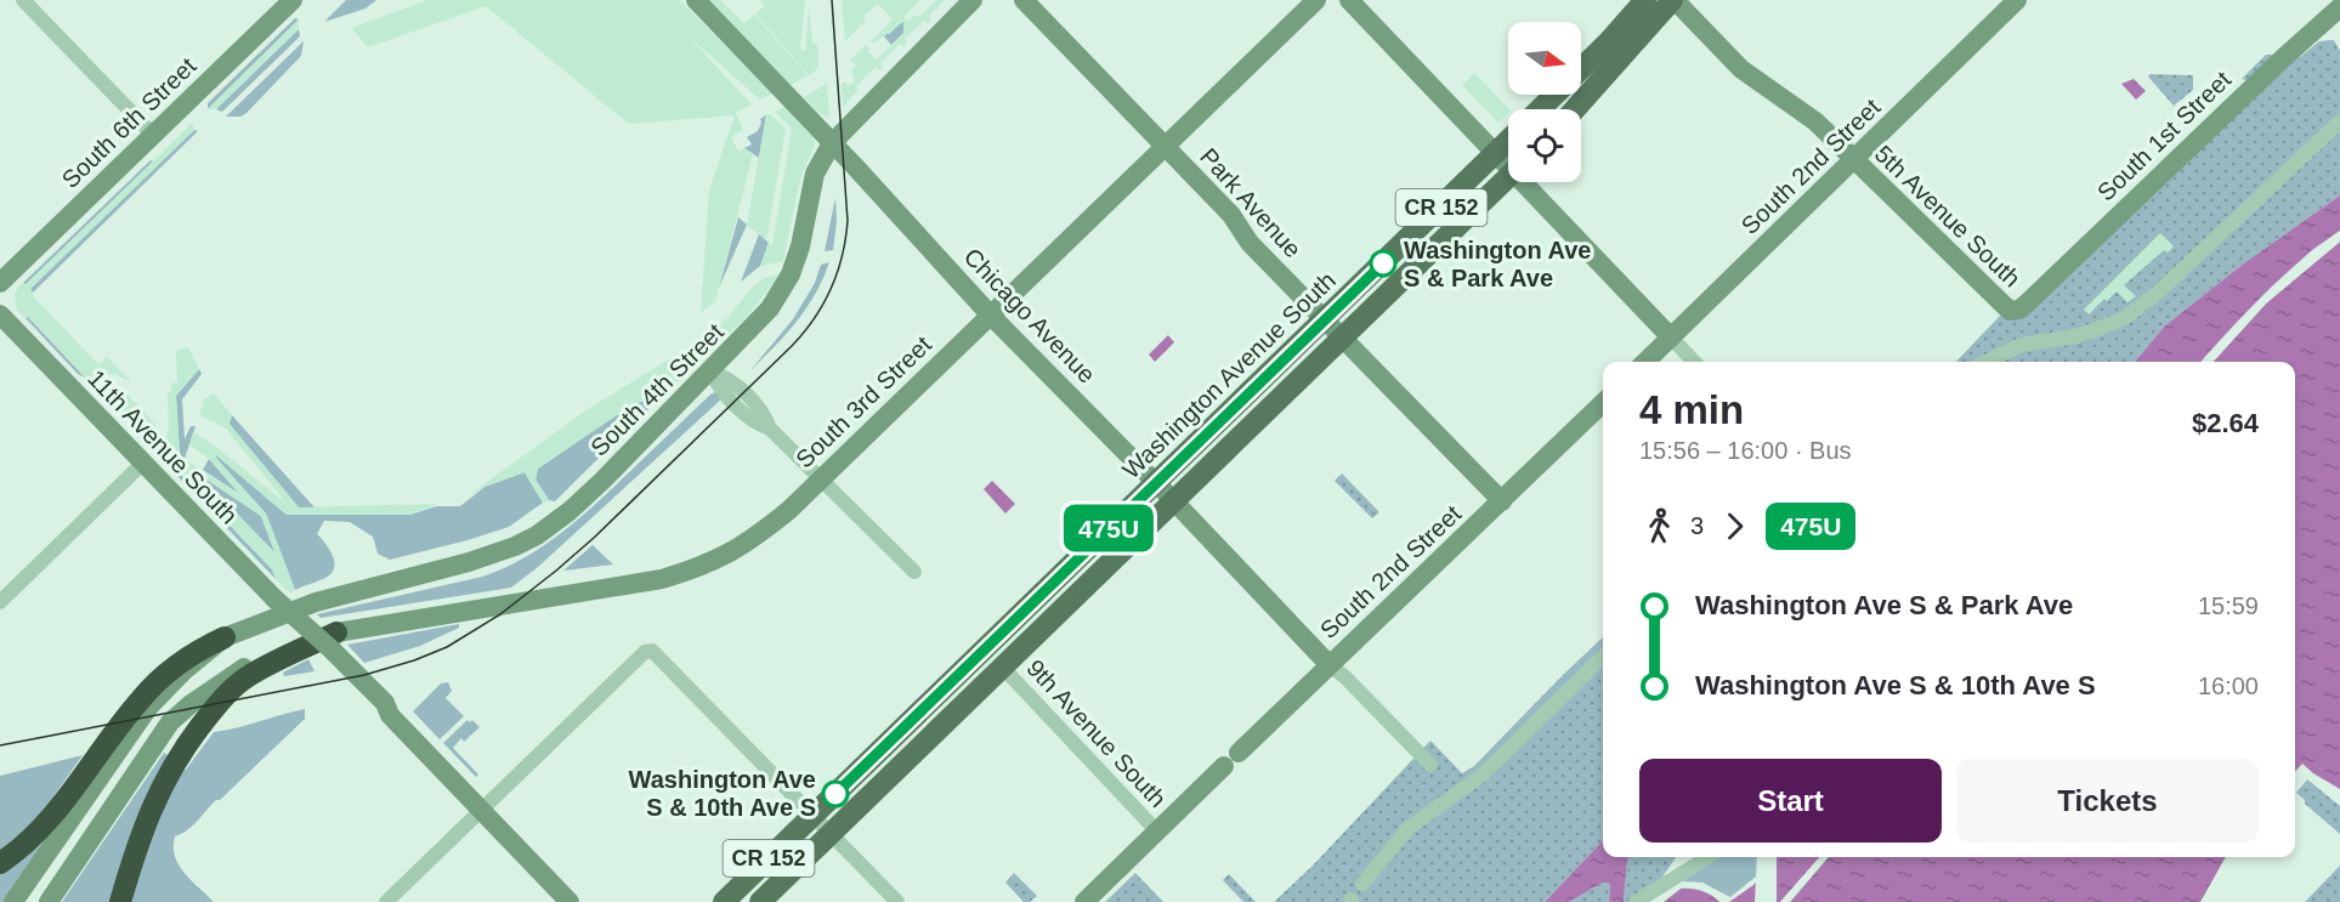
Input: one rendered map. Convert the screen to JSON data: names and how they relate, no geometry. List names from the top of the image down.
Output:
{
  "streets": {
    "main road": ["CR 152", "Washington Avenue South"],
    "street": [
      "South 6th Street",
      "South 1st Street",
      "South 2nd Street",
      "Park Avenue",
      "5th Avenue South",
      "Chicago Avenue",
      "South 4th Street",
      "South 3rd Street",
      "11th Avenue South",
      "9th Avenue South"
    ]
  },
  "crossings": [
    ["South 1st Street", "5th Avenue South"],
    ["South 2nd Street", "Park Avenue"],
    ["South 2nd Street", "5th Avenue South"],
    ["South 2nd Street", "Chicago Avenue"],
    ["South 2nd Street", "9th Avenue South"],
    ["Park Avenue", "CR 152"],
    ["Park Avenue", "Washington Avenue South"],
    ["Park Avenue", "South 3rd Street"],
    ["CR 152", "Chicago Avenue"],
    ["CR 152", "9th Avenue South"],
    ["Chicago Avenue", "Washington Avenue South"],
    ["Chicago Avenue", "South 4th Street"],
    ["Chicago Avenue", "South 3rd Street"],
    ["South 3rd Street", "11th Avenue South"]
  ],
  "places": ["Washington Ave S & Park Ave", "Washington Ave S & 10th Ave S"],
  "lines": ["bus line 475U"],
  "north": "right",
  "page": {
    "on_map": "475U",
    "heading": ["4 min", "15:56 – 16:00 · Bus", "$2.64"],
    "legs": ["3", "475U"],
    "list": [
      {
        "name": "Washington Ave S & Park Ave",
        "value": "15:59"
      },
      {
        "name": "Washington Ave S & 10th Ave S",
        "value": "16:00"
      }
    ],
    "buttons": ["Start", "Tickets"]
  }
}
